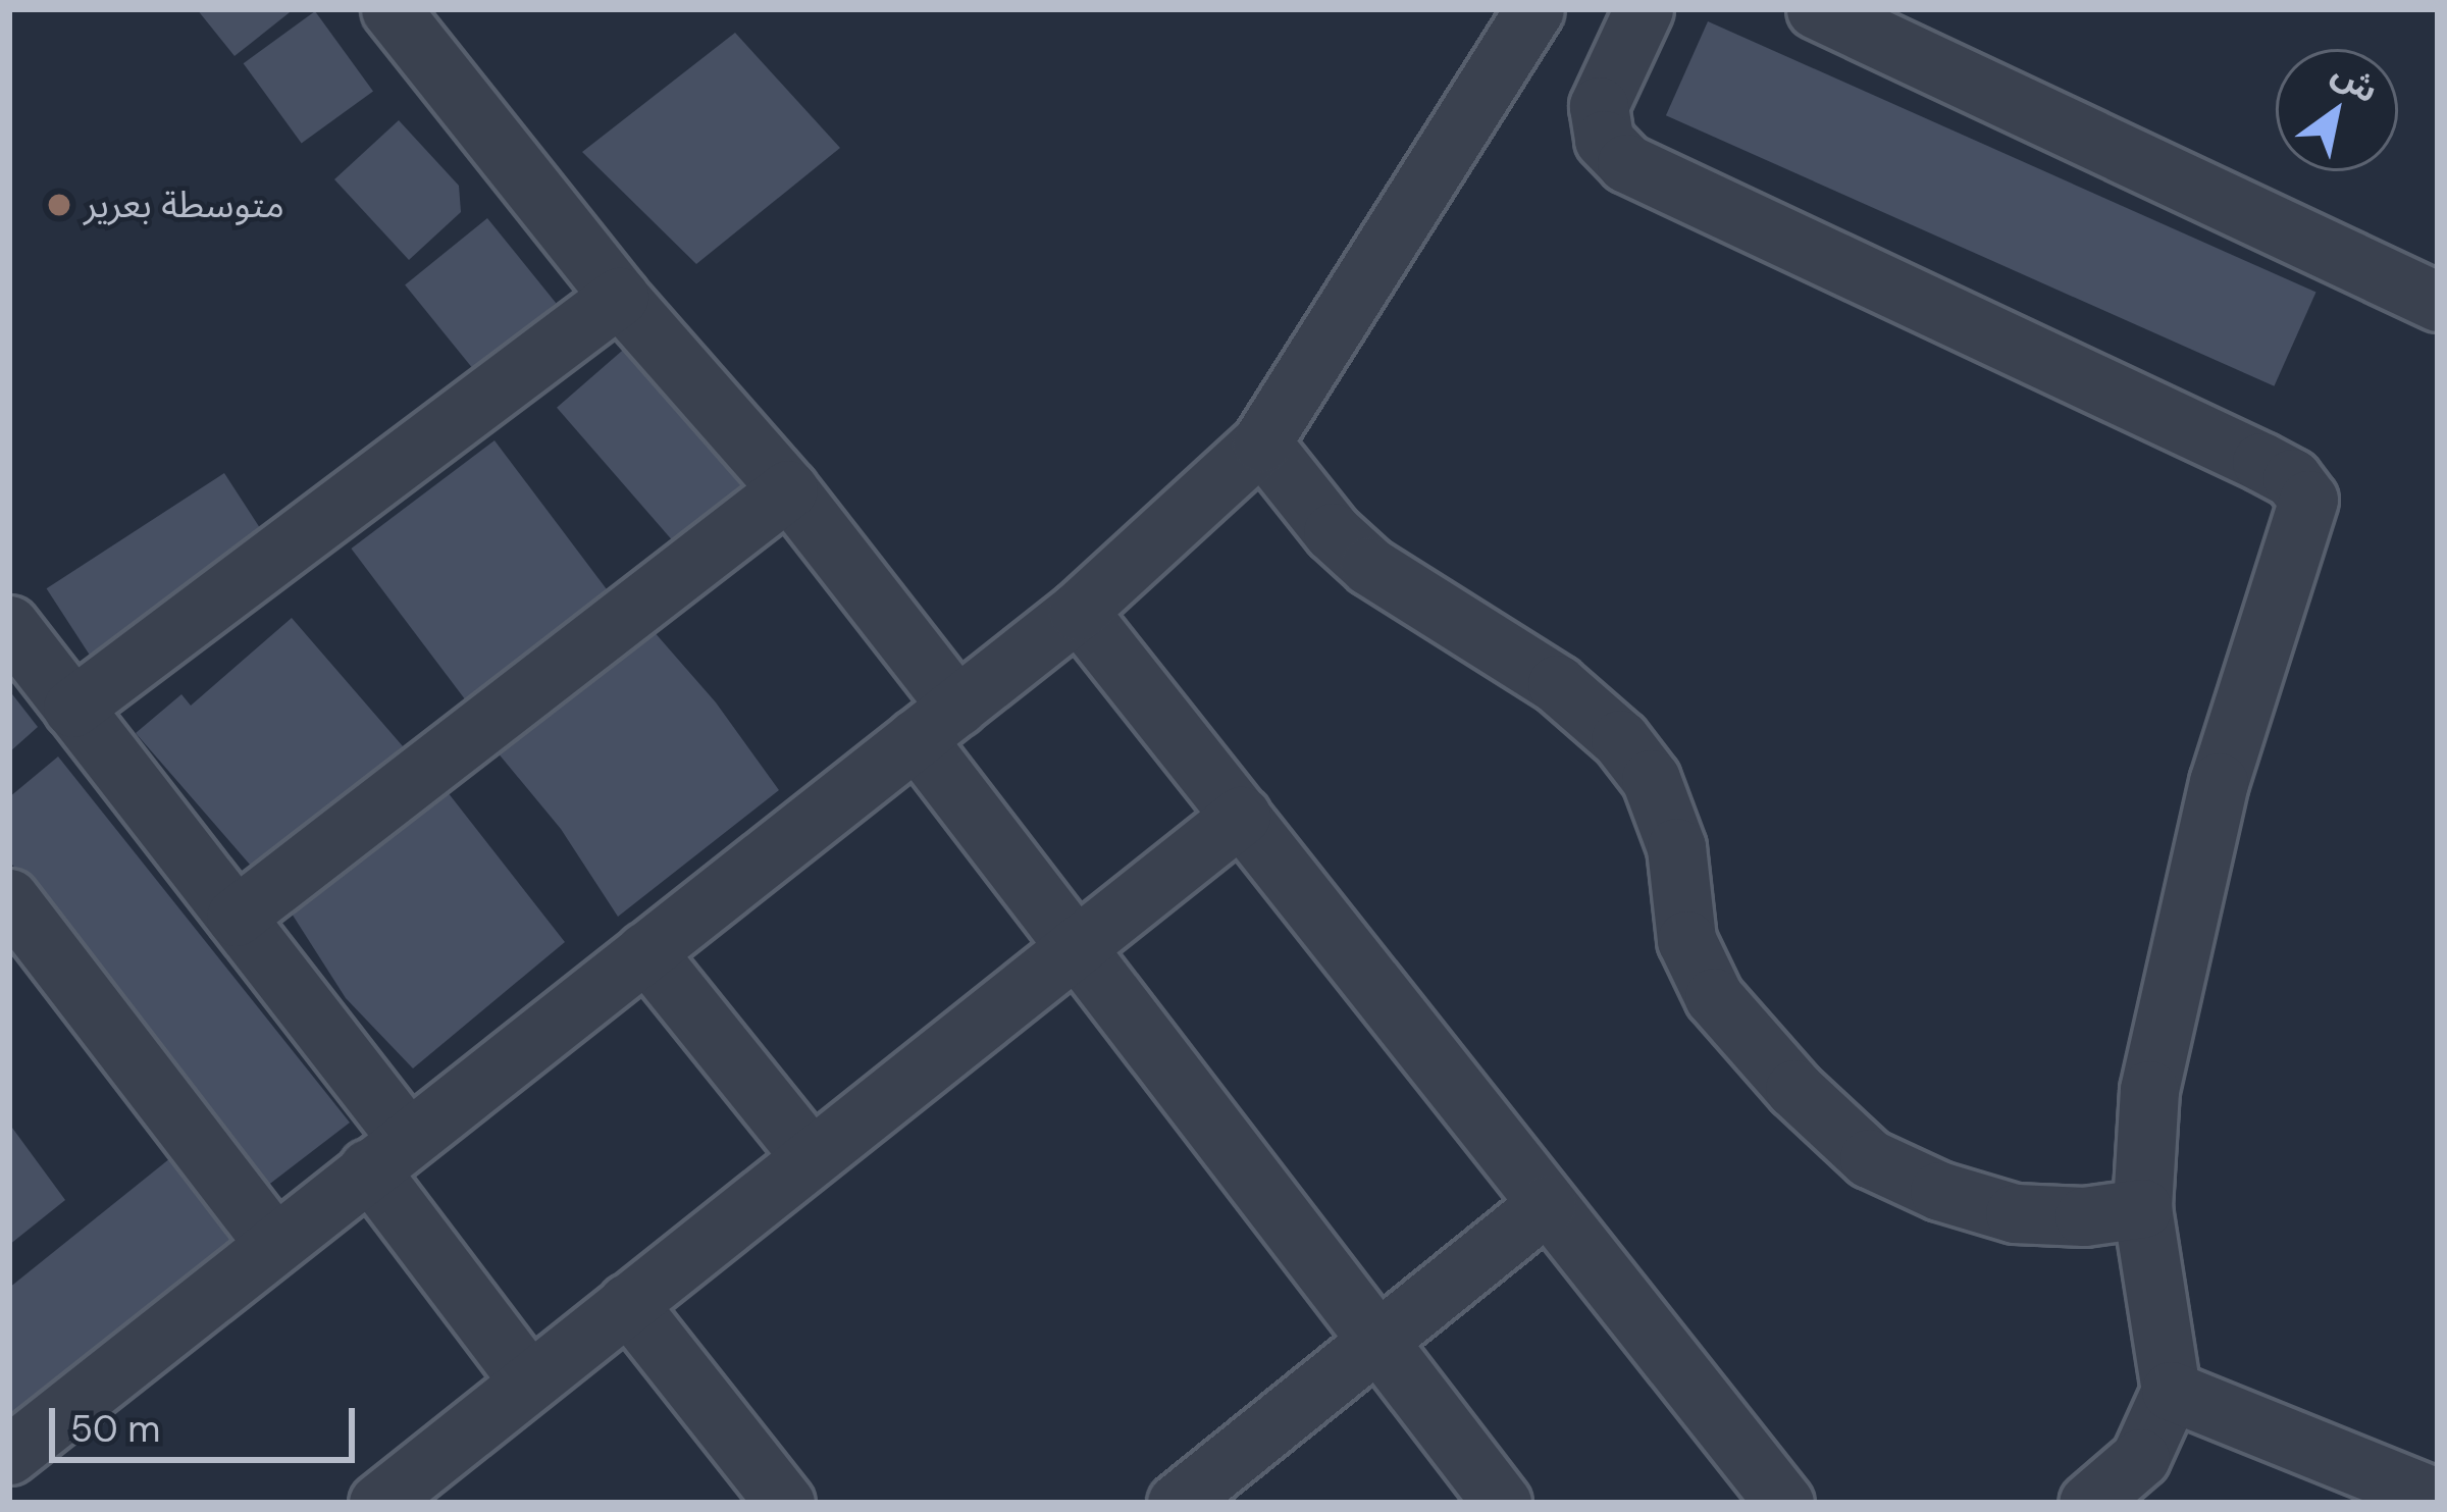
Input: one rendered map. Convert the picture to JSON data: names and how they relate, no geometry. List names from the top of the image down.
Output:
{
  "places": ["متوسطة بعرير"],
  "scale_bar": "50 m",
  "north": "top right"
}
